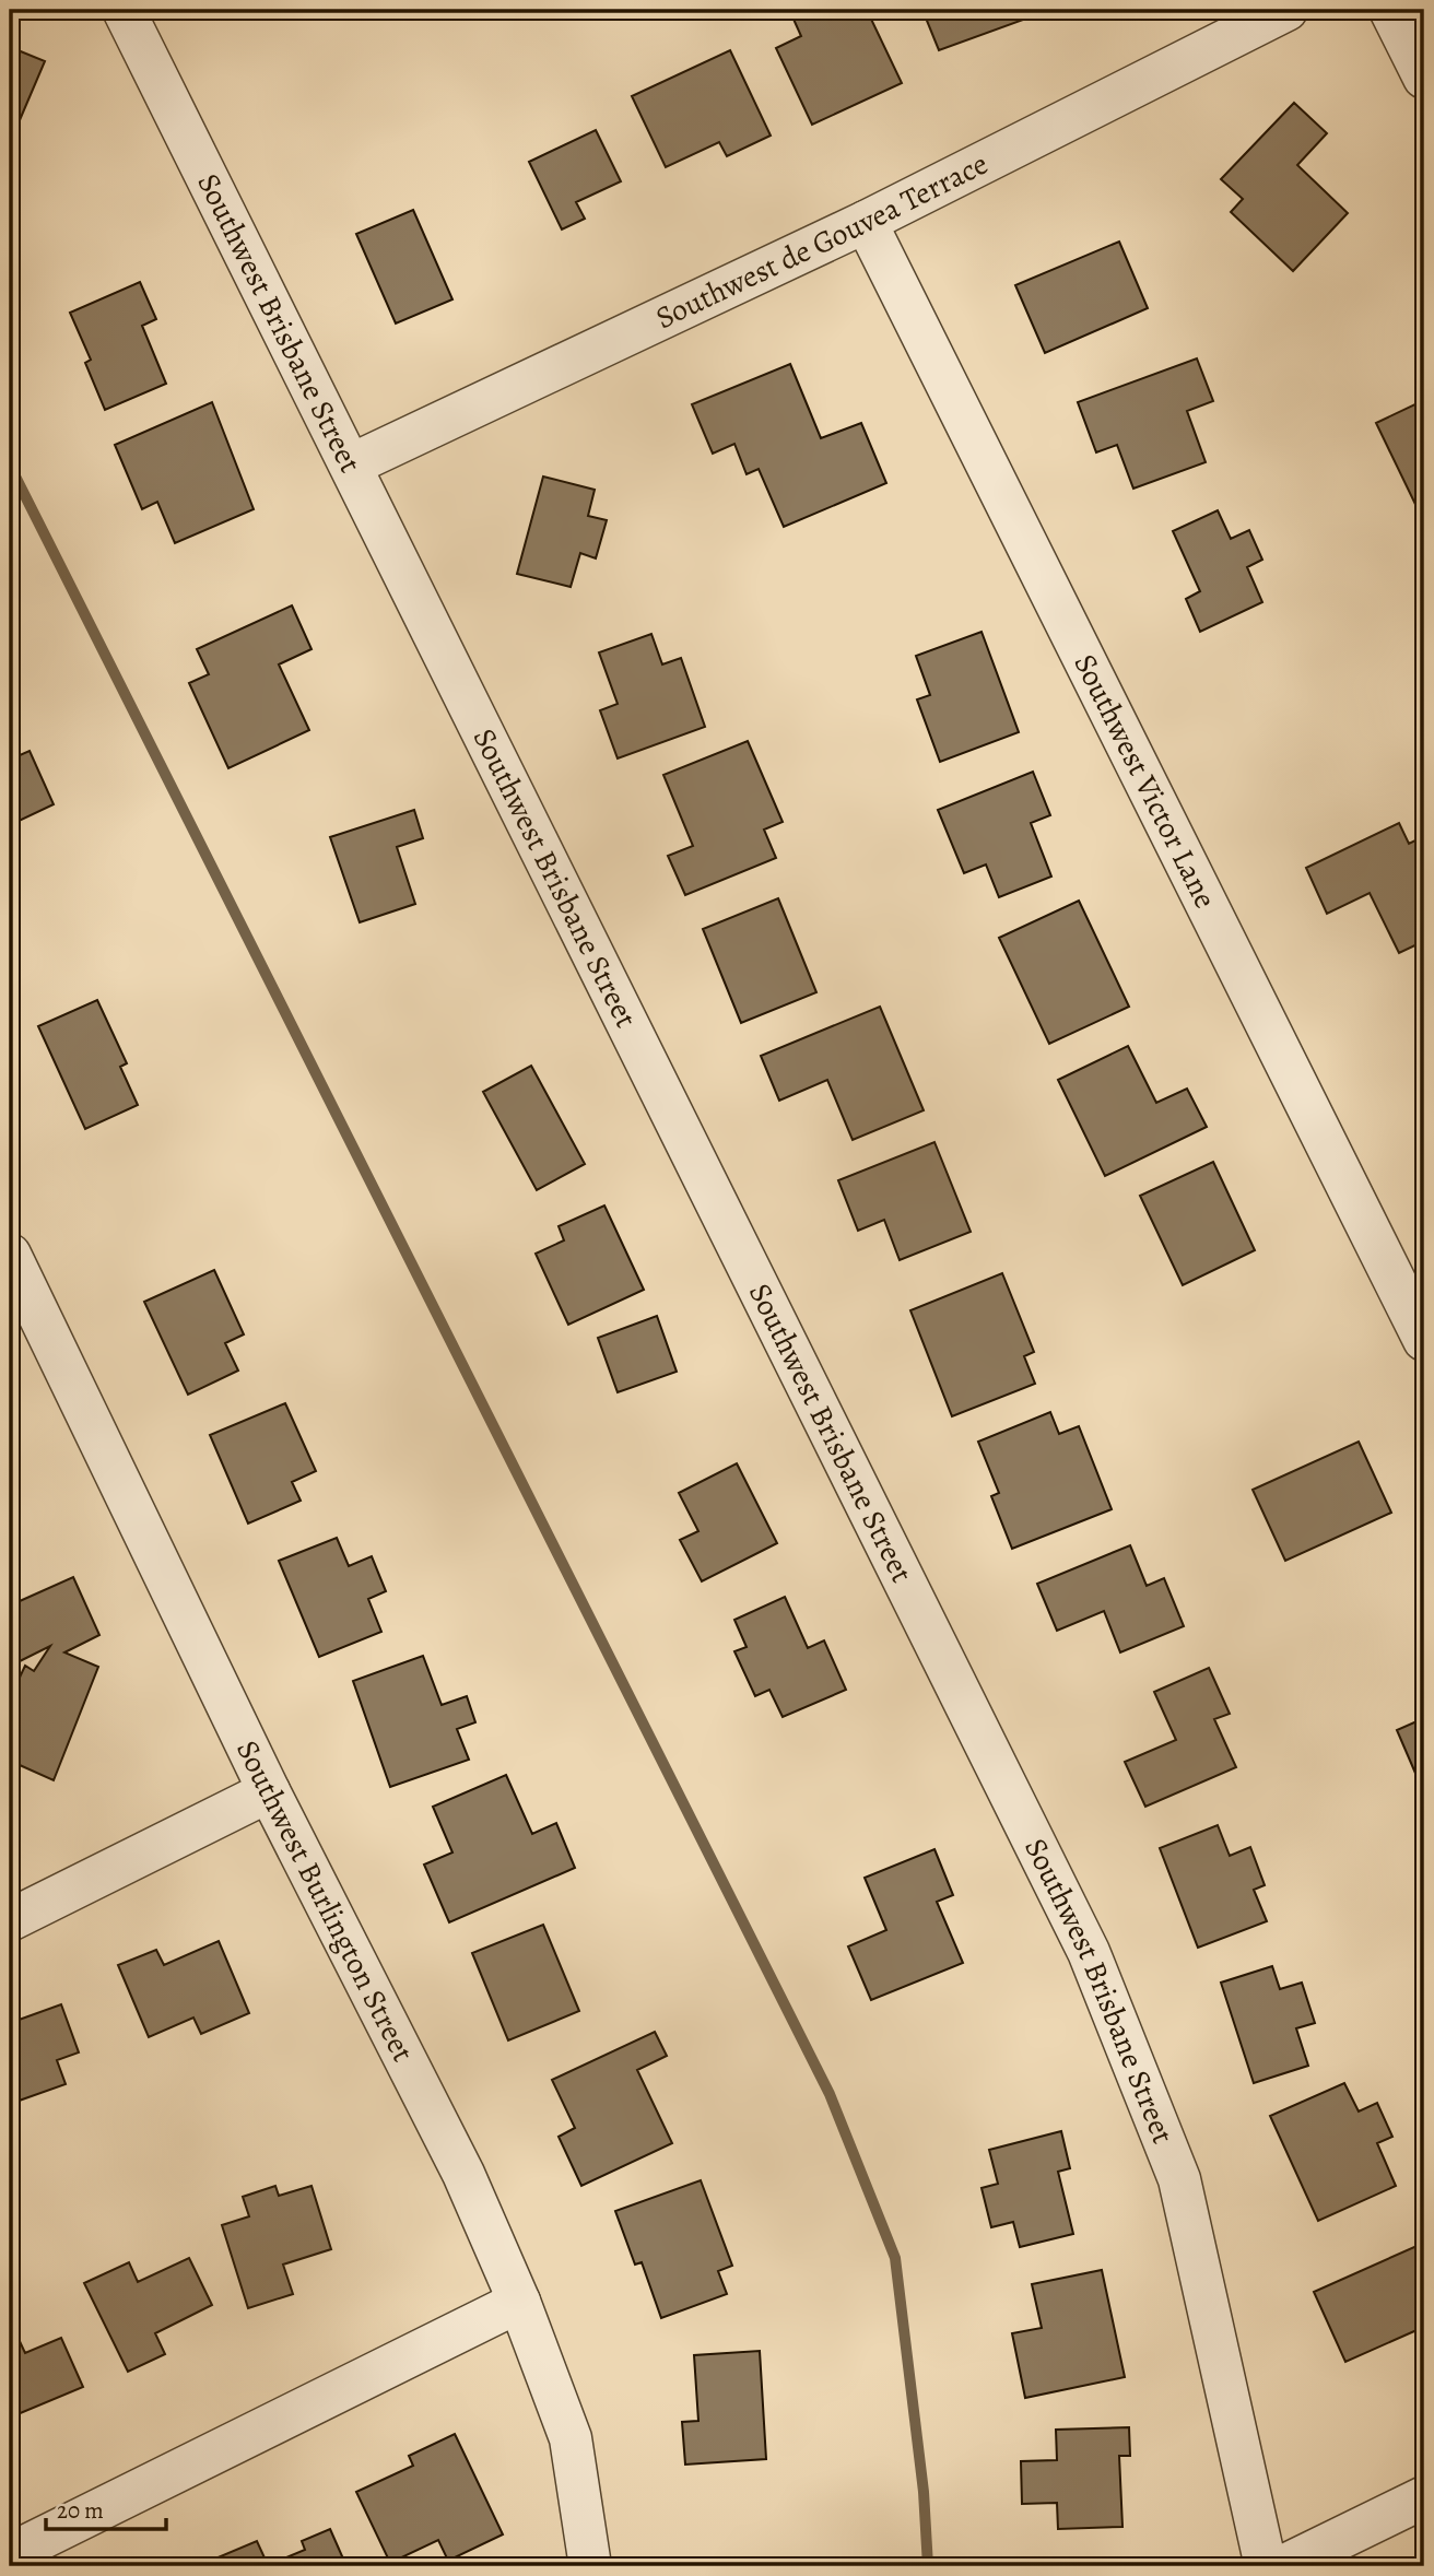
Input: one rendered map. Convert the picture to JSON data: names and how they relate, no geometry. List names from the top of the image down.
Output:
{
  "streets": {
    "street": [
      "Southwest de Gouvea Terrace",
      "Southwest Brisbane Street",
      "Southwest Victor Lane",
      "Southwest Burlington Street"
    ]
  },
  "crossings": [
    ["Southwest de Gouvea Terrace", "Southwest Brisbane Street"],
    ["Southwest de Gouvea Terrace", "Southwest Victor Lane"]
  ],
  "scale_bar": "20 m"
}
